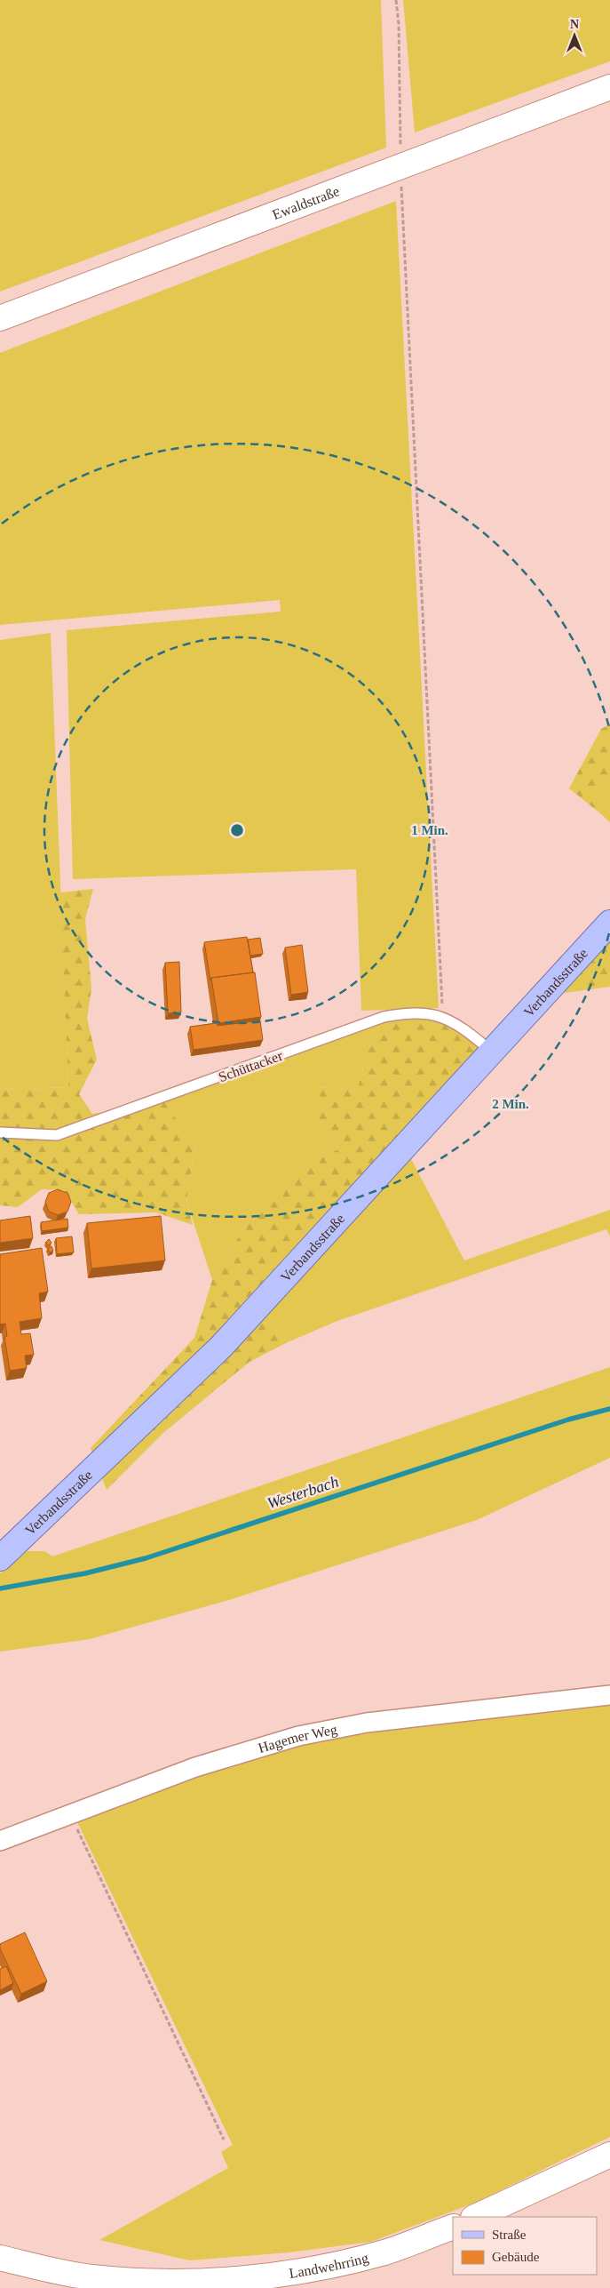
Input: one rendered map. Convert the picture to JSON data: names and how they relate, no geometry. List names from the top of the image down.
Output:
{
  "streets": {
    "main road": ["Verbandsstraße"],
    "street": ["Ewaldstraße", "Hagemer Weg", "Landwehrring"],
    "lane": ["Schüttacker"]
  },
  "crossings": [
    ["Verbandsstraße", "Schüttacker"]
  ],
  "water": ["Westerbach"],
  "legend": ["Straße", "Gebäude"],
  "north": "top",
  "rings": ["1 Min.", "2 Min."]
}
